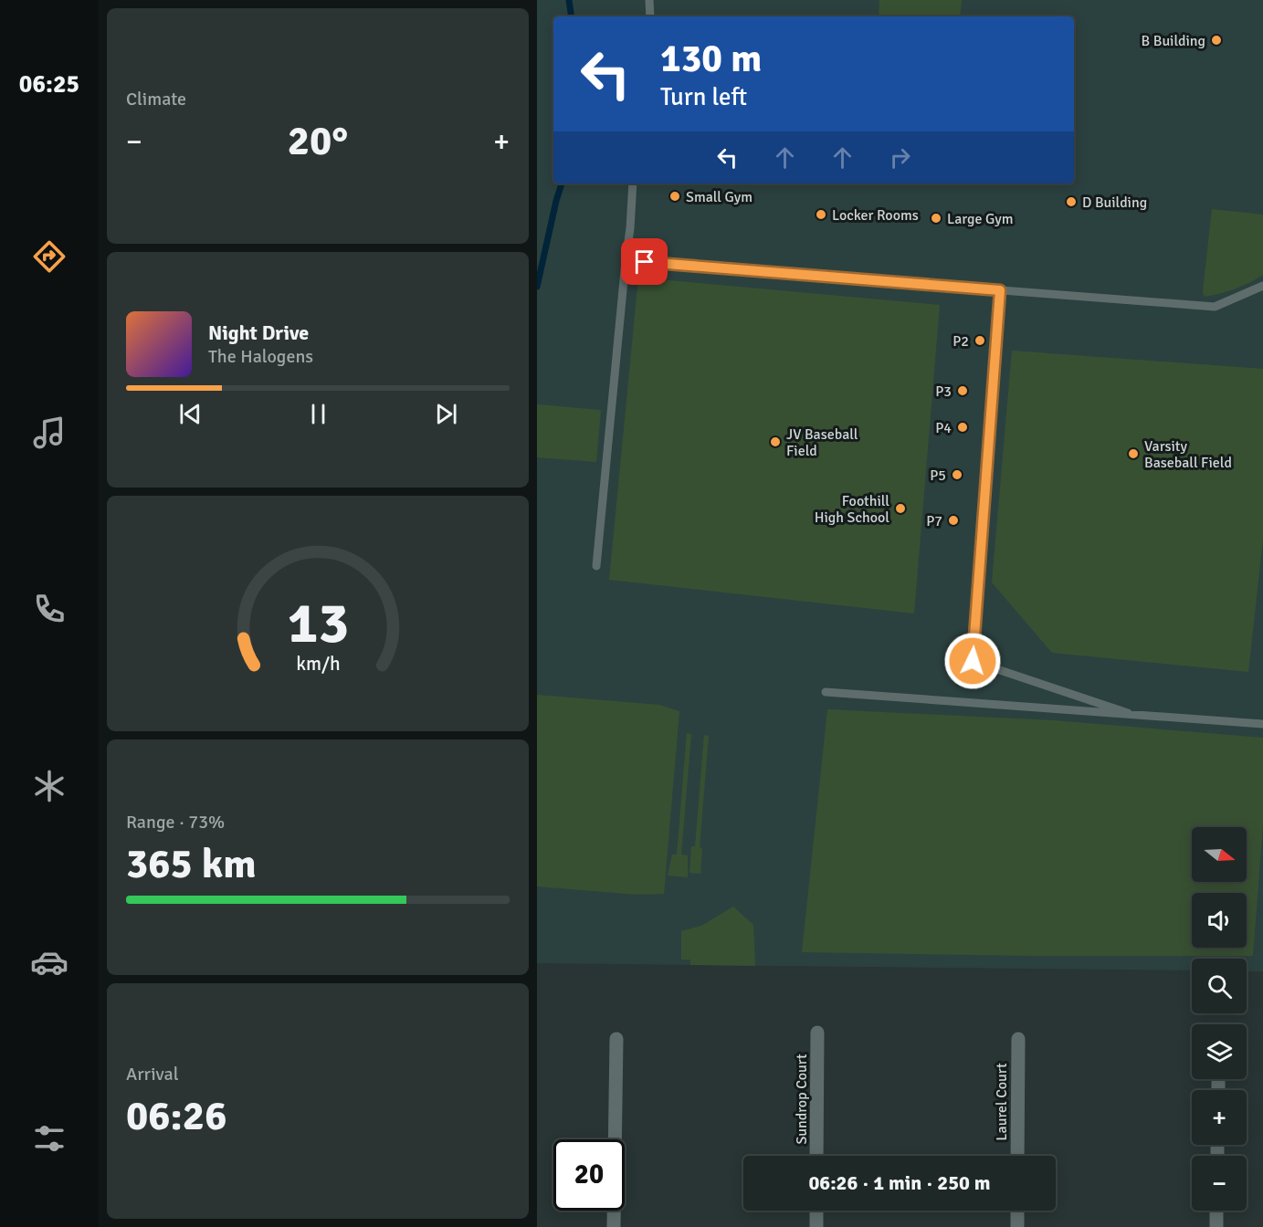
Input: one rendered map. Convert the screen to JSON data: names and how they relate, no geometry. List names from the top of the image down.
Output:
{
  "streets": {
    "street": ["Sundrop Court", "Laurel Court"]
  },
  "places": [
    "B Building",
    "Small Gym",
    "D Building",
    "Locker Rooms",
    "Large Gym",
    "P2",
    "P3",
    "P4",
    "JV Baseball Field",
    "Varsity Baseball Field",
    "P5",
    "Foothill High School",
    "P7"
  ],
  "north": "right",
  "page": {
    "tabs": "06:25",
    "tile": [
      "Climate",
      ["Range · 73%", "365 km"],
      ["Arrival", "06:26"]
    ],
    "turn": ["130 m", "Turn left"],
    "heat": ["−", "20°", "+"],
    "song": ["Night Drive", "The Halogens"],
    "map_buttons": ["+", "−"],
    "limit": "20",
    "trip": "06:26 · 1 min · 250 m",
    "gauge": ["13", "km/h"]
  }
}
